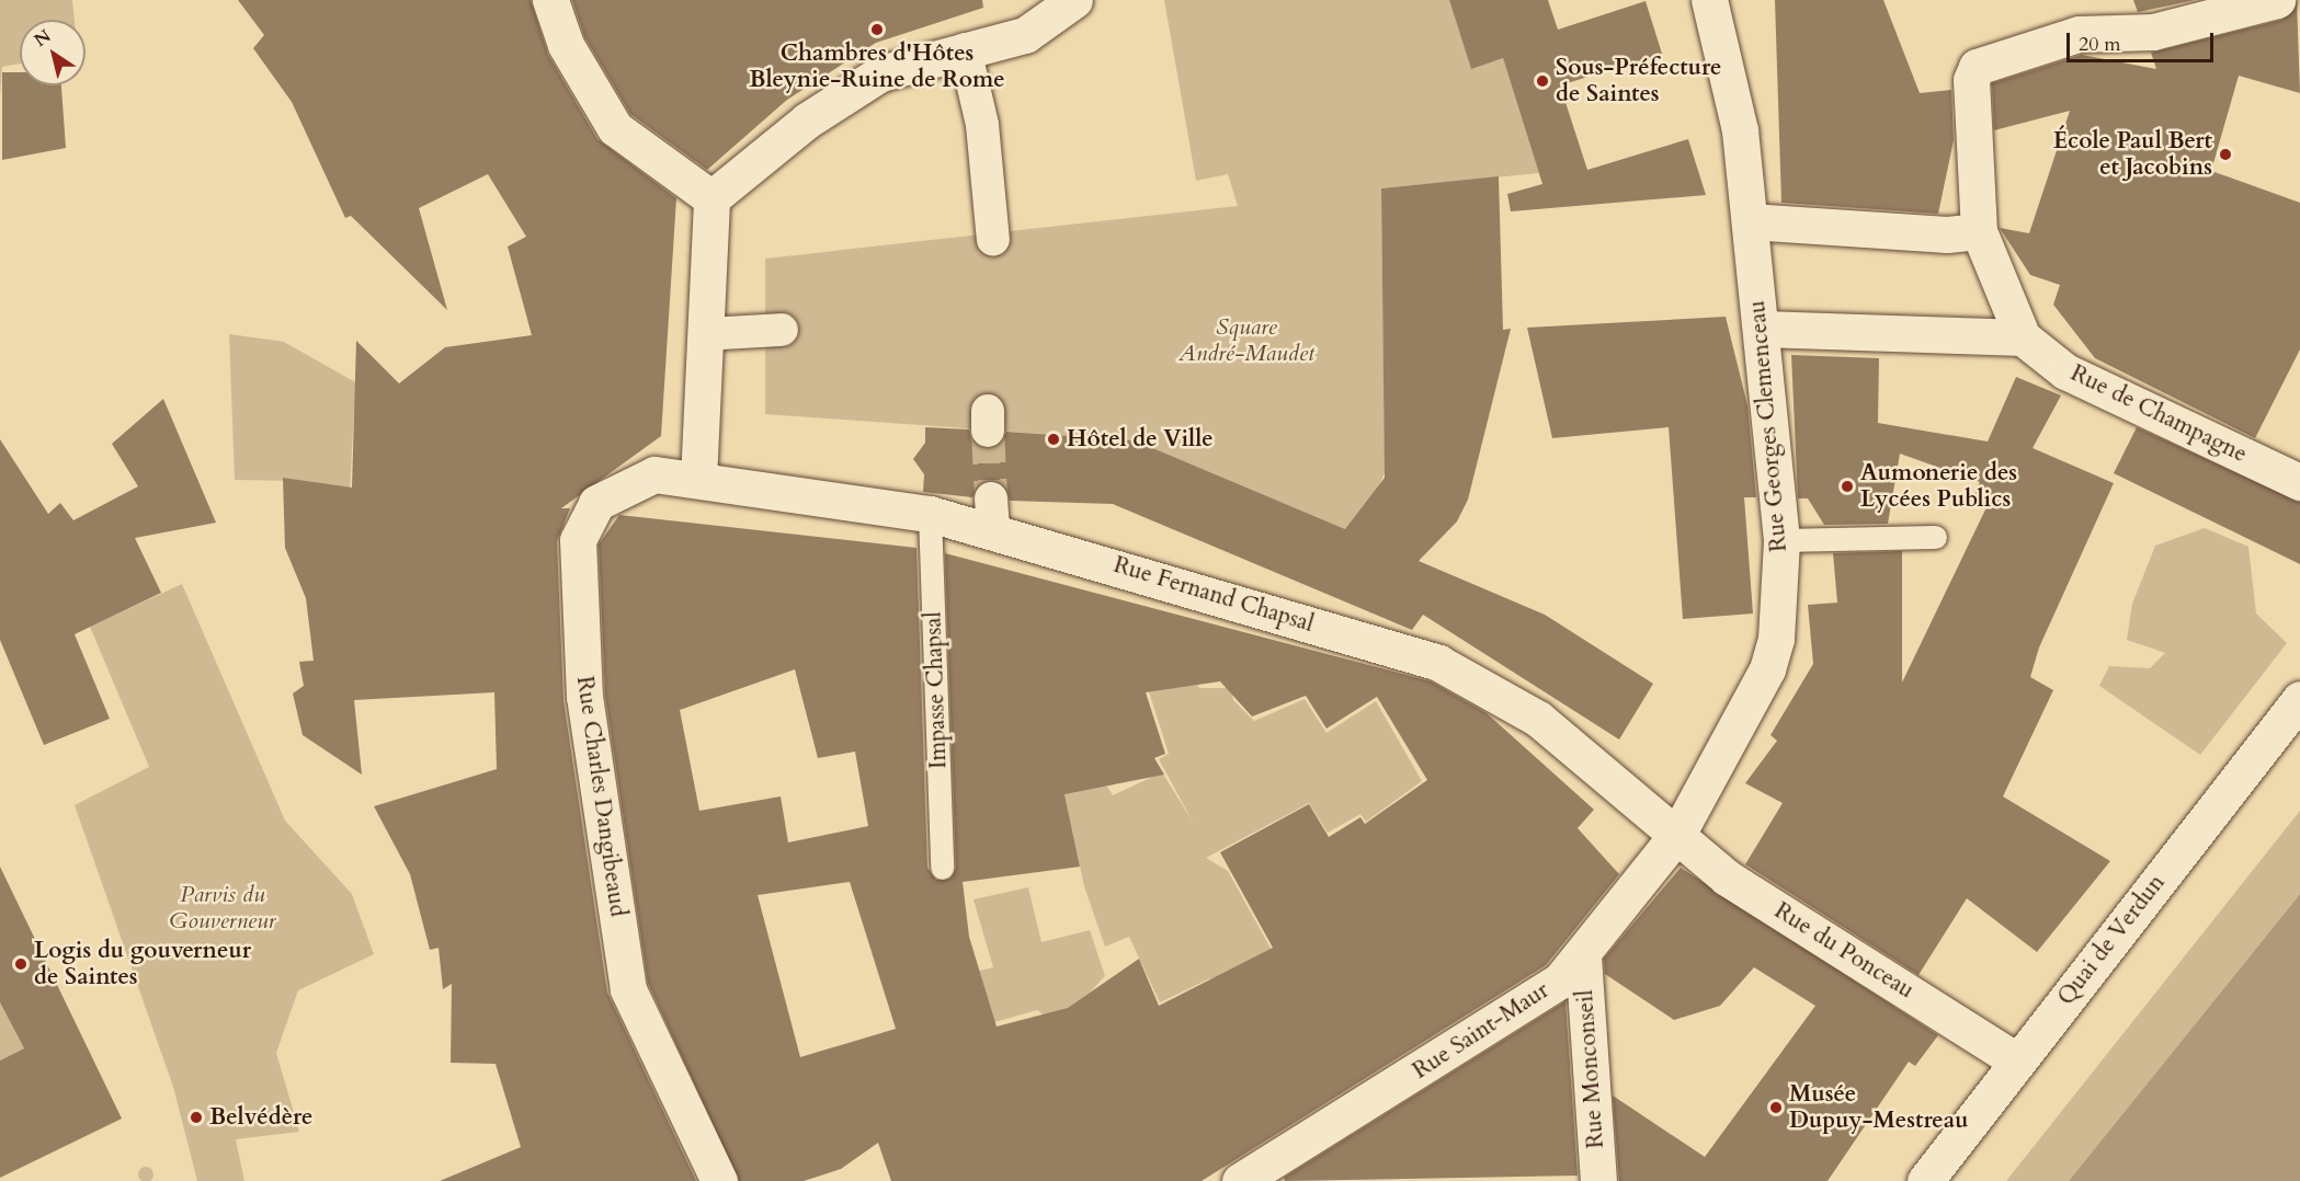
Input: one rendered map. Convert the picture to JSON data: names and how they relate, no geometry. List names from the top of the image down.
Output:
{
  "streets": {
    "street": [
      "Rue de Champagne",
      "Rue Georges Clemenceau",
      "Rue Fernand Chapsal",
      "Rue Charles Dangibeaud",
      "Quai de Verdun",
      "Rue du Ponceau",
      "Rue Saint-Maur",
      "Rue Monconseil"
    ],
    "lane": ["Impasse Chapsal"]
  },
  "crossings": [
    ["Rue Georges Clemenceau", "Rue Fernand Chapsal"],
    ["Rue Georges Clemenceau", "Rue du Ponceau"],
    ["Rue Georges Clemenceau", "Rue Saint-Maur"],
    ["Rue Fernand Chapsal", "Impasse Chapsal"],
    ["Rue Fernand Chapsal", "Rue Charles Dangibeaud"],
    ["Rue Fernand Chapsal", "Rue du Ponceau"],
    ["Rue Fernand Chapsal", "Rue Saint-Maur"],
    ["Quai de Verdun", "Rue du Ponceau"],
    ["Rue du Ponceau", "Rue Saint-Maur"],
    ["Rue Saint-Maur", "Rue Monconseil"]
  ],
  "parks": ["Square André-Maudet", "Parvis du Gouverneur"],
  "places": [
    "Chambres d'Hôtes Bleynie-Ruine de Rome",
    "Sous-Préfecture de Saintes",
    "École Paul Bert et Jacobins",
    "Hôtel de Ville",
    "Aumonerie des Lycées Publics",
    "Logis du gouverneur de Saintes",
    "Musée Dupuy-Mestreau",
    "Belvédère"
  ],
  "scale_bar": "20 m",
  "north": "top left"
}
